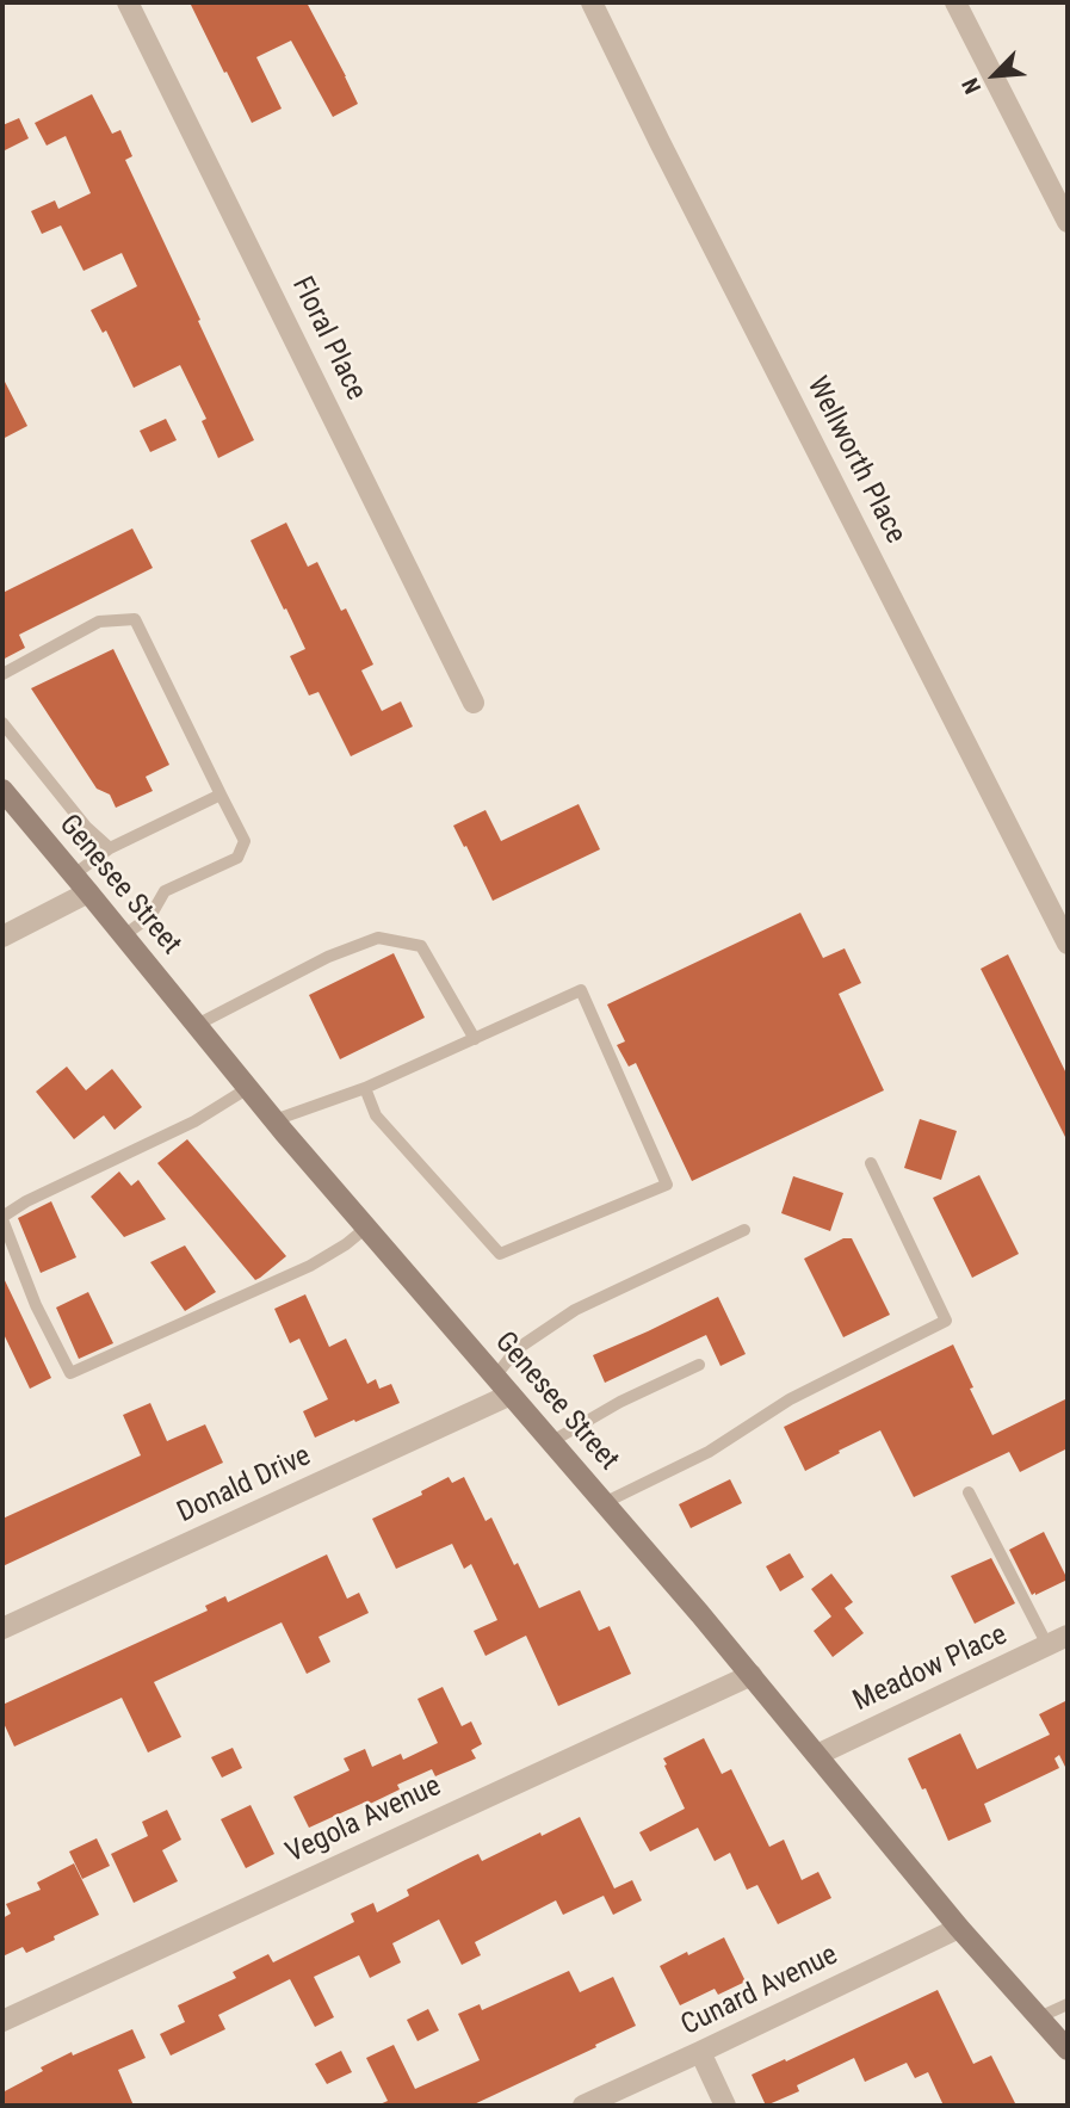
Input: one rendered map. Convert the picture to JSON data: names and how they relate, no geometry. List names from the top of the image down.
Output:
{
  "streets": {
    "main road": ["Genesee Street"],
    "street": [
      "Floral Place",
      "Wellworth Place",
      "Donald Drive",
      "Meadow Place",
      "Vegola Avenue",
      "Cunard Avenue"
    ]
  },
  "crossings": [
    ["Genesee Street", "Donald Drive"],
    ["Genesee Street", "Meadow Place"],
    ["Genesee Street", "Vegola Avenue"],
    ["Genesee Street", "Cunard Avenue"]
  ],
  "north": "bottom left"
}
